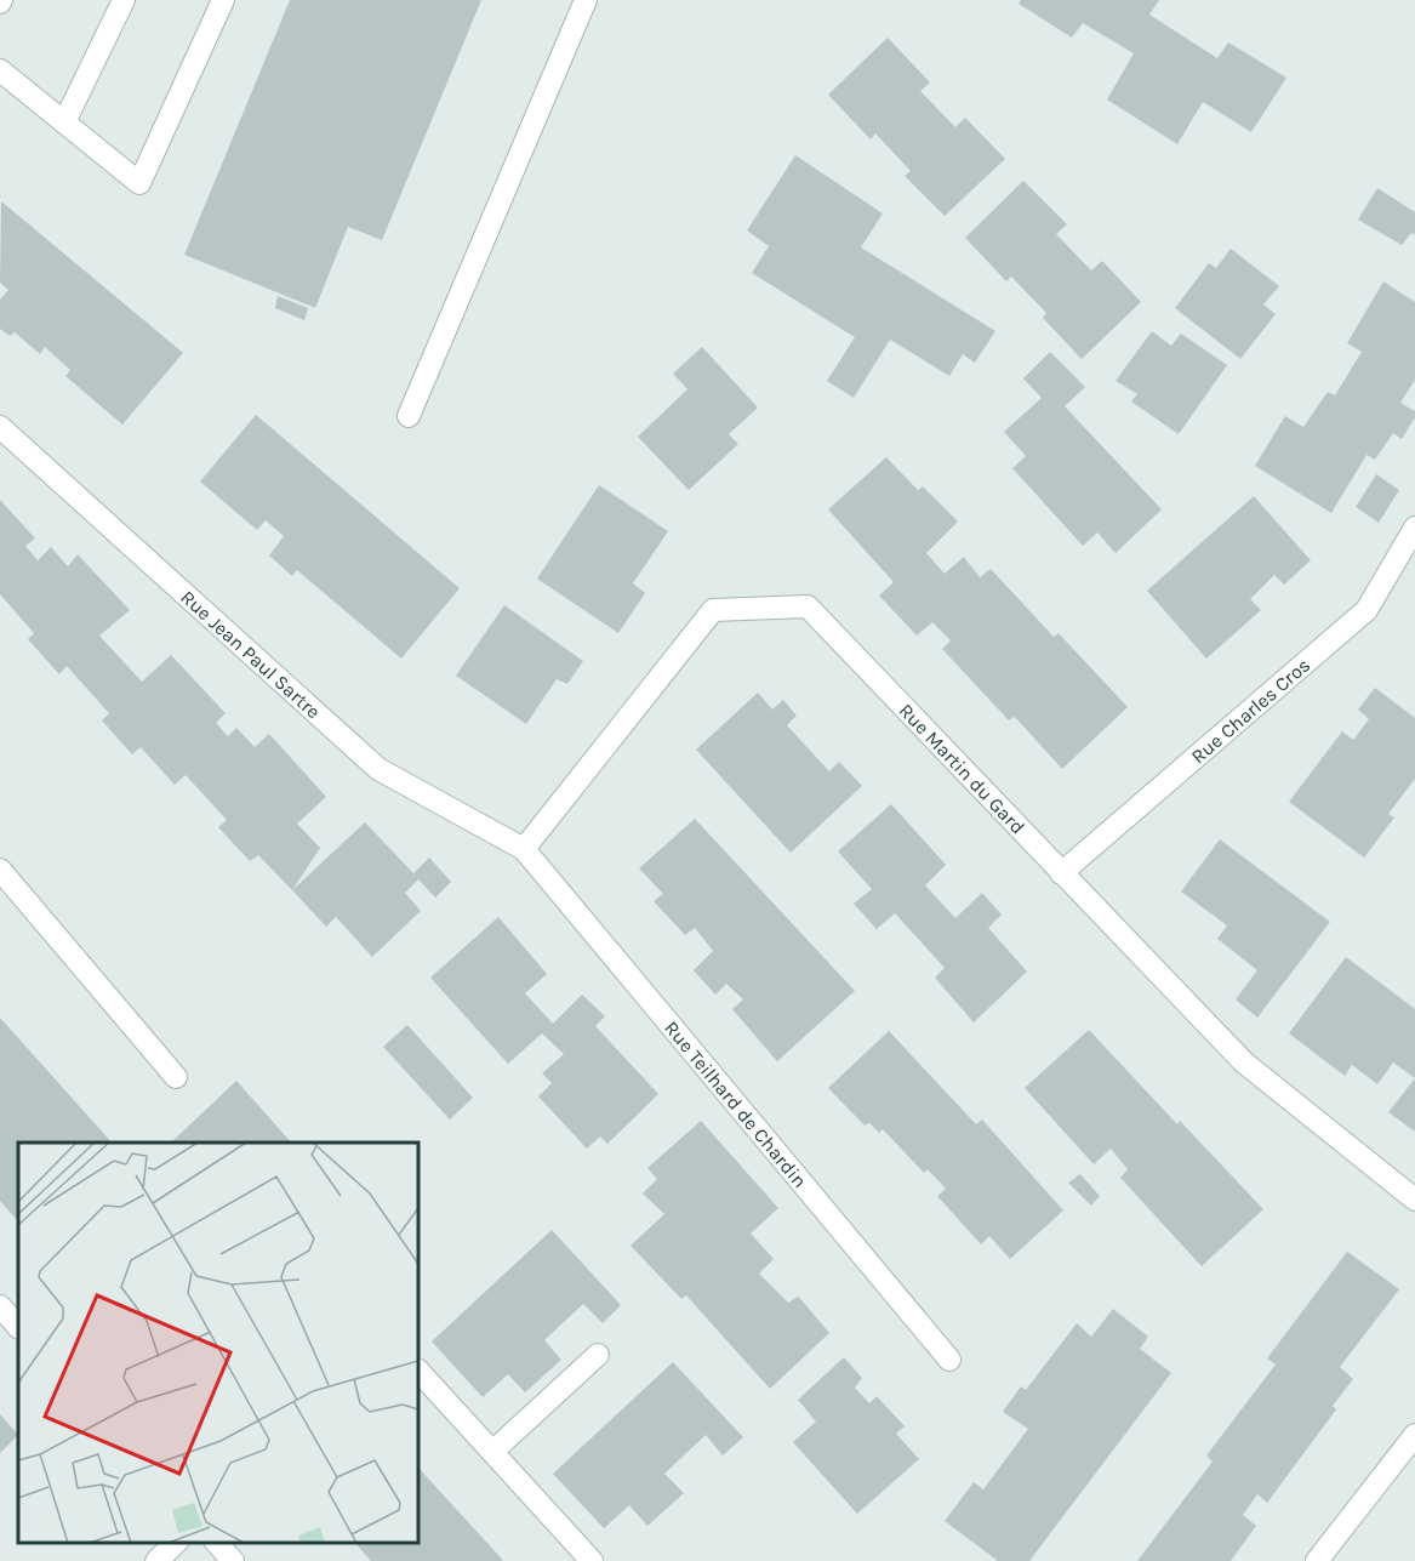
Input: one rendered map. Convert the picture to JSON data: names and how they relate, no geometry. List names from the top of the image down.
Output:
{
  "streets": {
    "street": [
      "Rue Jean Paul Sartre",
      "Rue Charles Cros",
      "Rue Martin du Gard",
      "Rue Teilhard de Chardin"
    ]
  },
  "crossings": [
    ["Rue Jean Paul Sartre", "Rue Martin du Gard"],
    ["Rue Jean Paul Sartre", "Rue Teilhard de Chardin"],
    ["Rue Charles Cros", "Rue Martin du Gard"],
    ["Rue Martin du Gard", "Rue Teilhard de Chardin"]
  ]
}
